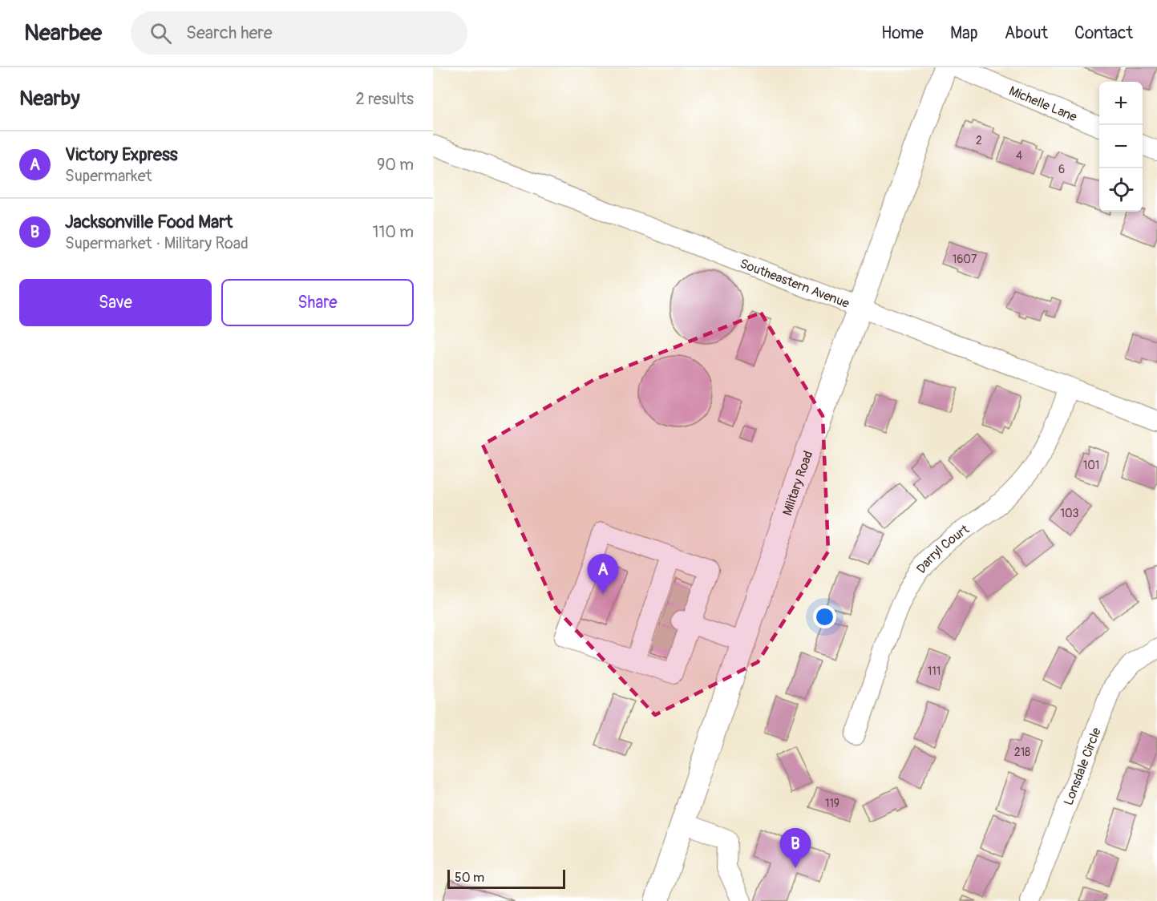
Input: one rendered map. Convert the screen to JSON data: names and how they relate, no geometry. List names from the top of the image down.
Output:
{
  "streets": {
    "main road": ["Military Road"],
    "street": [
      "Michelle Lane",
      "Southeastern Avenue",
      "Darryl Court",
      "Lonsdale Circle"
    ]
  },
  "crossings": [
    ["Southeastern Avenue", "Military Road"],
    ["Southeastern Avenue", "Darryl Court"]
  ],
  "house_numbers": [
    "2",
    "4",
    "6",
    "1607",
    "101",
    "103",
    "111",
    "218",
    "119"
  ],
  "scale_bar": "50 m",
  "page": {
    "header": "Nearbee",
    "search": "Search here",
    "nav": [
      "Home",
      "Map",
      "About",
      "Contact"
    ],
    "heading": ["Nearby", "2 results"],
    "map_buttons": ["+", "−"],
    "list": [
      {
        "mark": "A",
        "name": "Victory Express",
        "note": "Supermarket",
        "value": "90 m"
      },
      {
        "mark": "B",
        "name": "Jacksonville Food Mart",
        "note": "Supermarket · Military Road",
        "value": "110 m"
      }
    ],
    "buttons": ["Save", "Share"],
    "pins": ["A", "B"],
    "scale": "50 m"
  }
}
